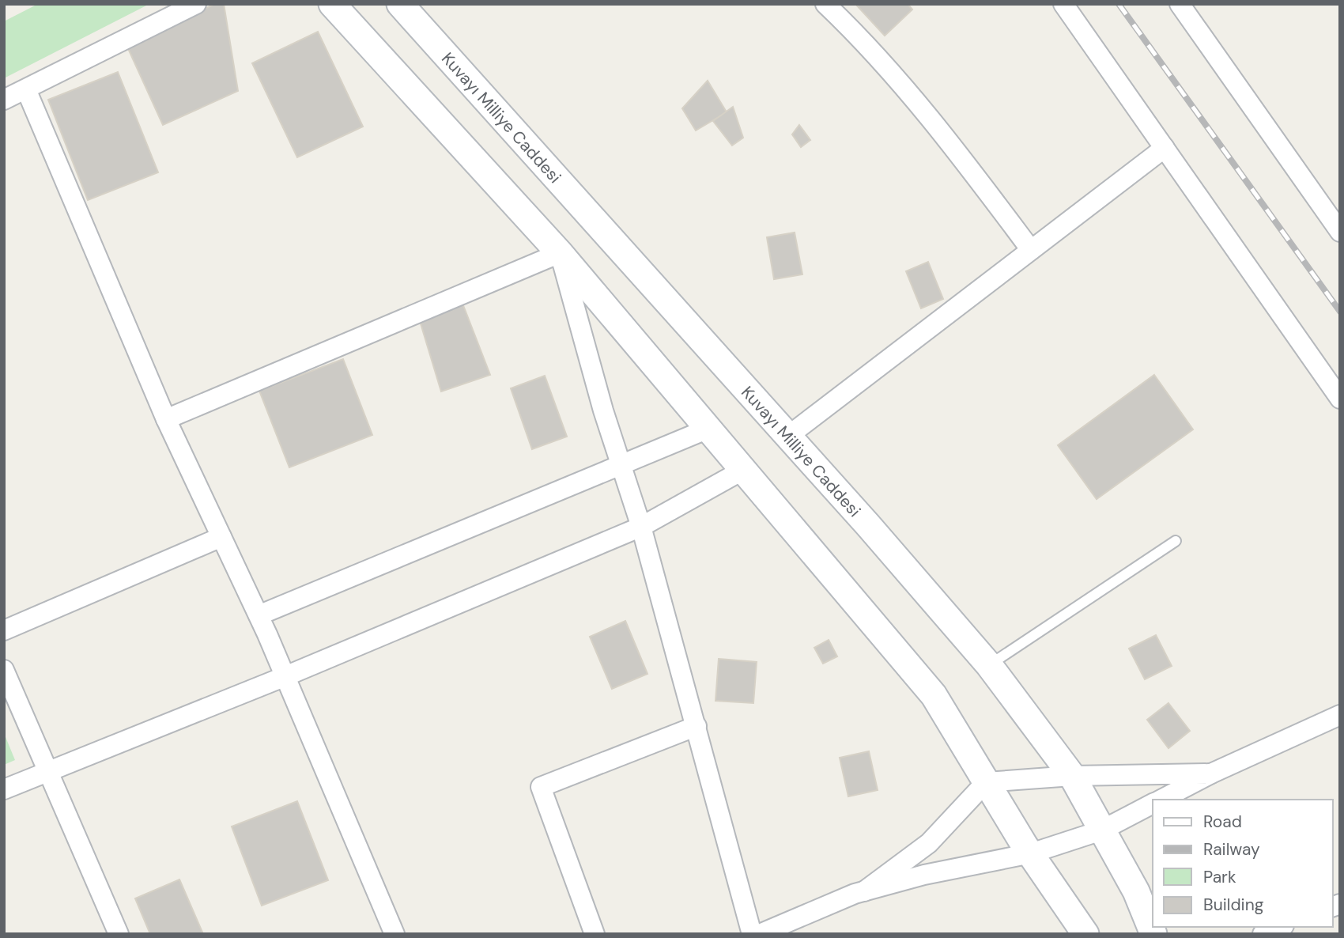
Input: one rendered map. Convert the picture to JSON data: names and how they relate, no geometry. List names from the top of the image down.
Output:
{
  "streets": {
    "main road": ["Kuvayı Milliye Caddesi"]
  },
  "legend": [
    "Road",
    "Railway",
    "Park",
    "Building"
  ]
}
